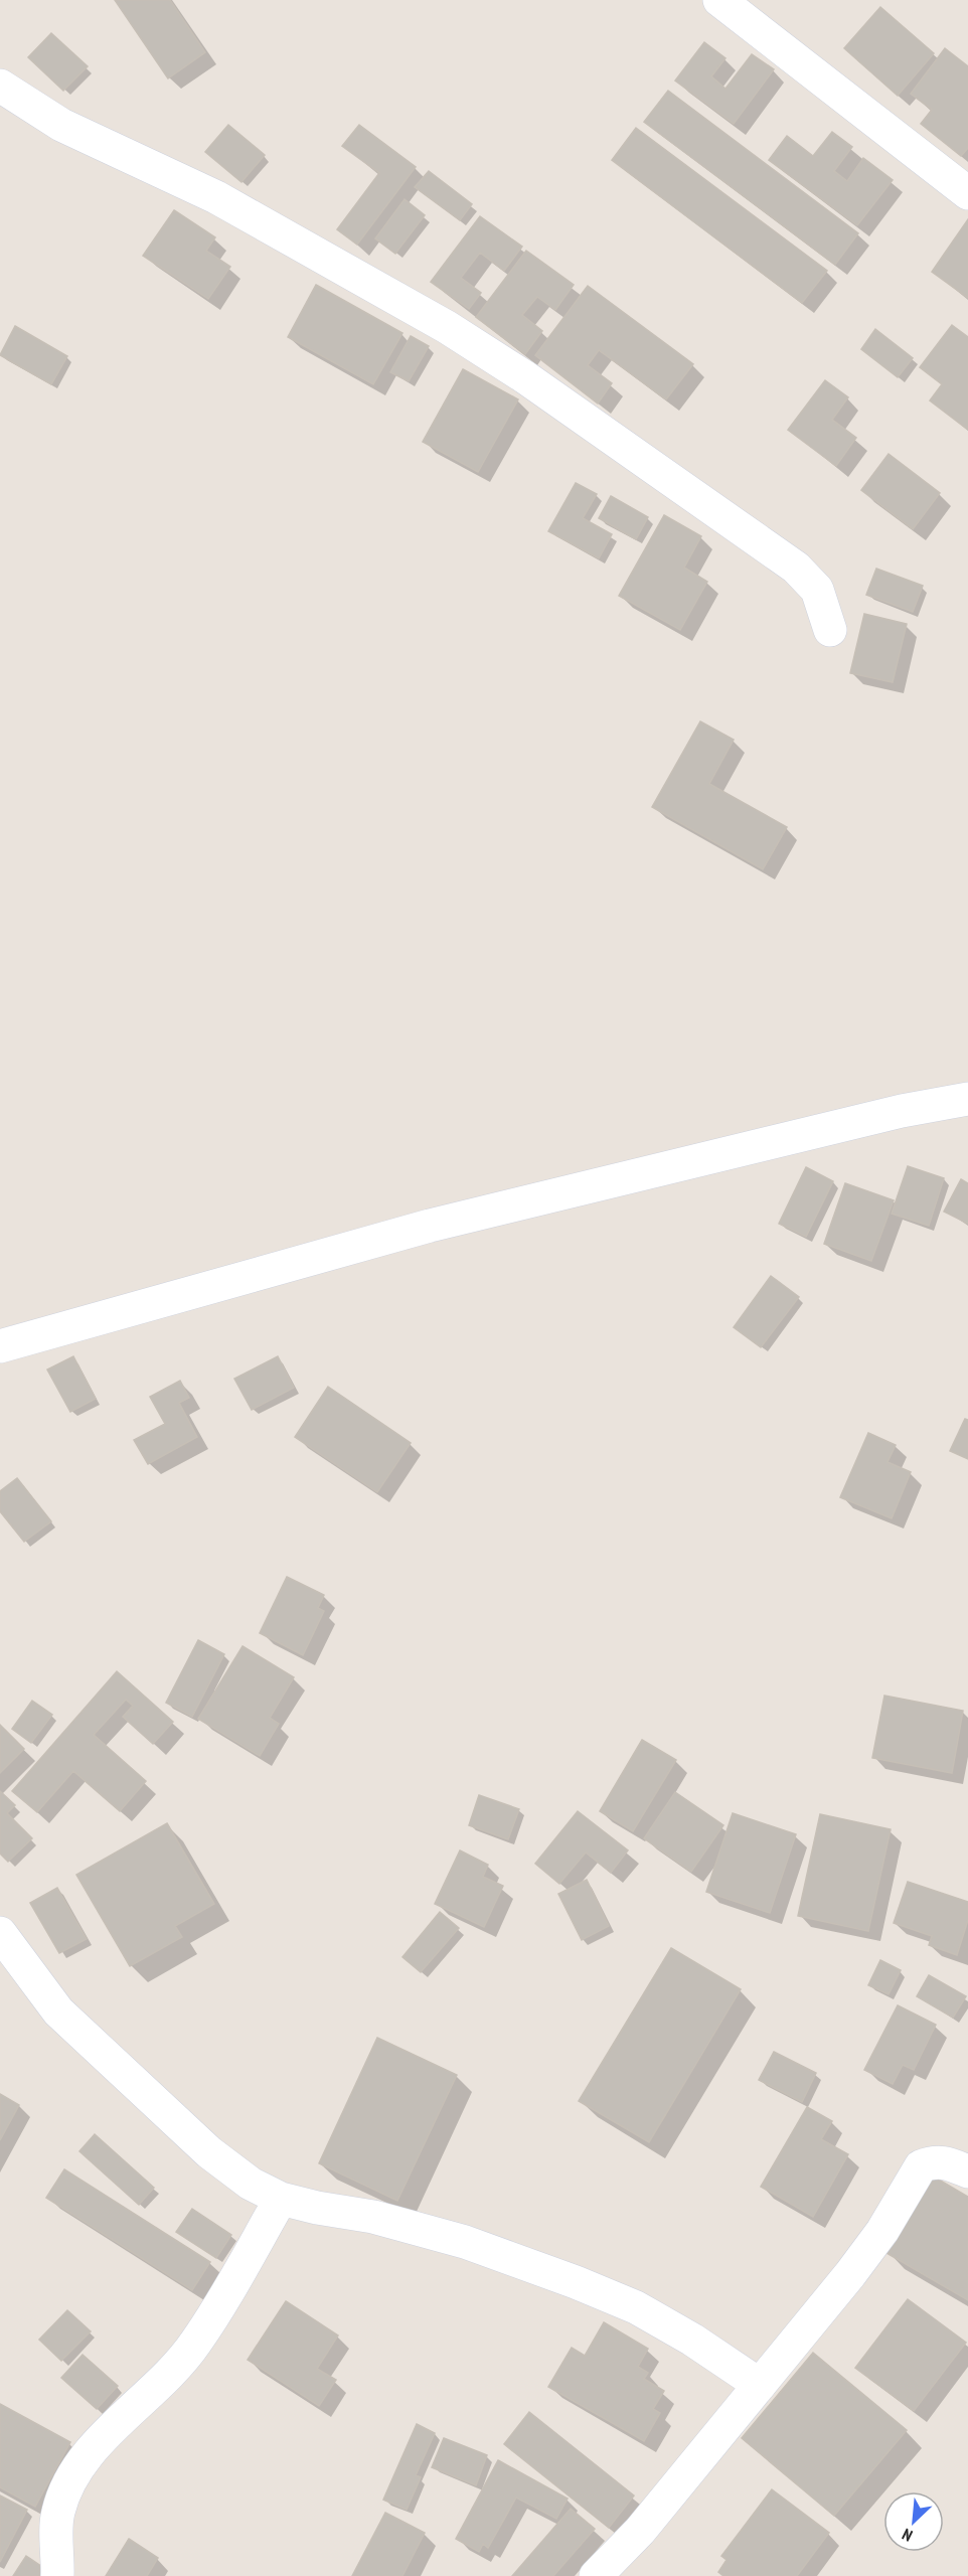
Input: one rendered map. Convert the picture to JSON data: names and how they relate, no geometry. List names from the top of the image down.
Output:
{
  "north": "bottom left"
}
